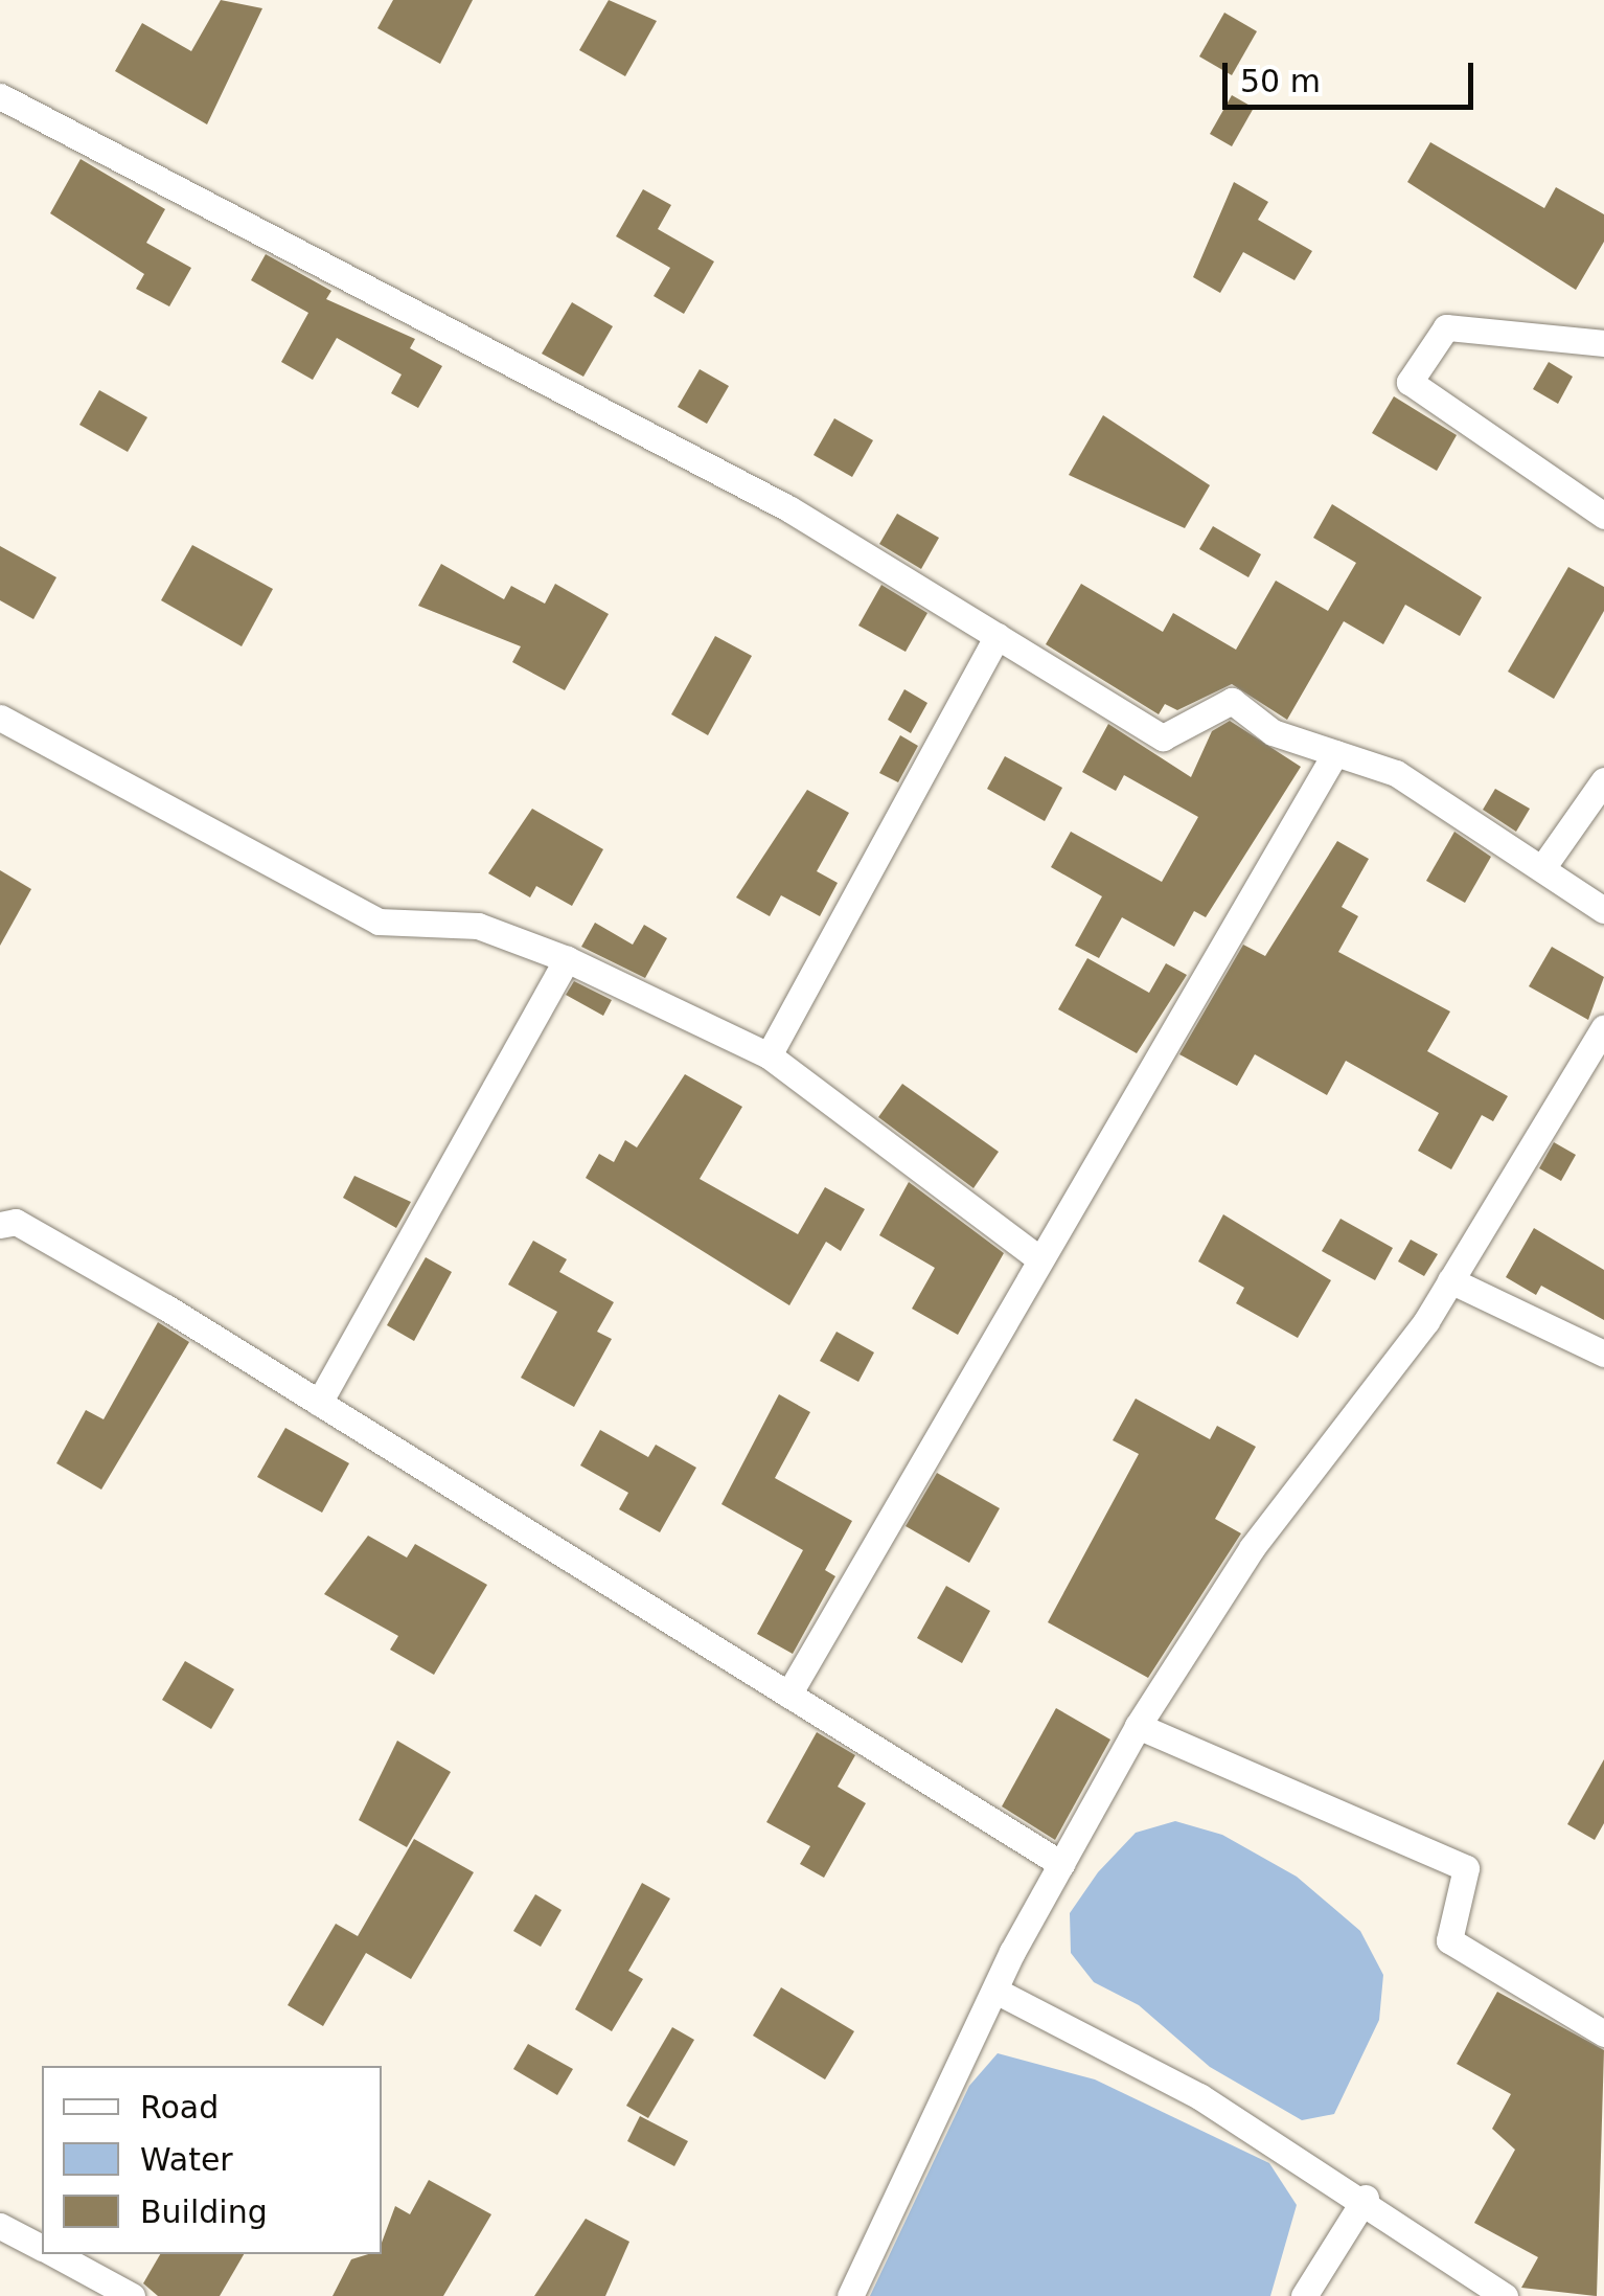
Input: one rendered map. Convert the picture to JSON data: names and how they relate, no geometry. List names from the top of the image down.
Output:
{
  "legend": ["Road", "Water", "Building"],
  "scale_bar": "50 m"
}
